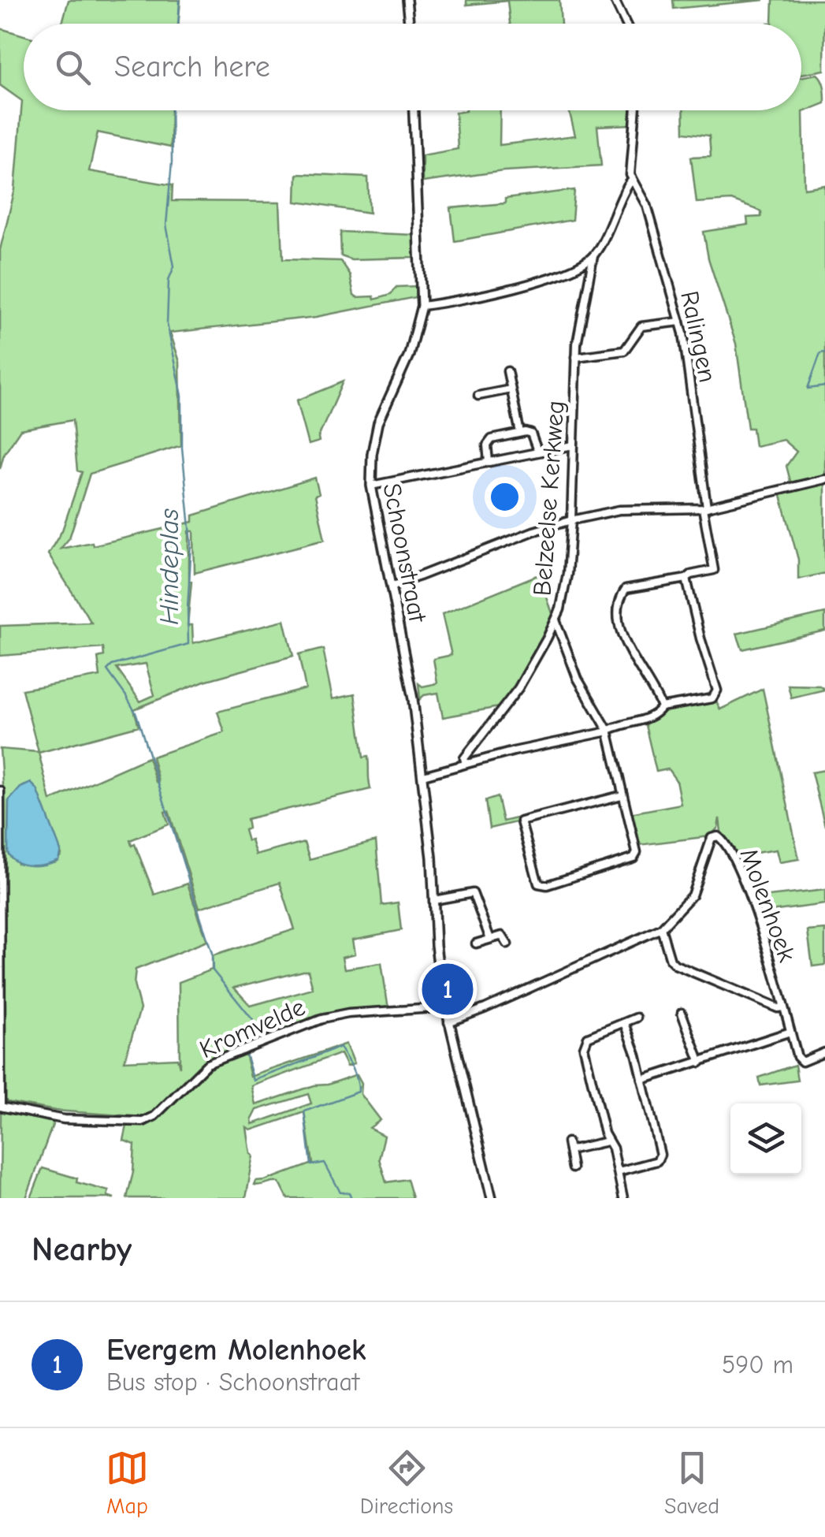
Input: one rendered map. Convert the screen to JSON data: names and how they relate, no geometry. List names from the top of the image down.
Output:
{
  "streets": {
    "street": [
      "Ralingen",
      "Belzeelse Kerkweg",
      "Schoonstraat",
      "Molenhoek",
      "Kromvelde"
    ]
  },
  "crossings": [
    ["Ralingen", "Belzeelse Kerkweg"],
    ["Schoonstraat", "Molenhoek"],
    ["Schoonstraat", "Kromvelde"]
  ],
  "water": ["Hindeplas"],
  "page": {
    "search": "Search here",
    "pins": "1",
    "heading": "Nearby",
    "list": [
      {
        "mark": "1",
        "name": "Evergem Molenhoek",
        "note": "Bus stop · Schoonstraat",
        "value": "590 m"
      }
    ],
    "nav": ["Map", "Directions", "Saved"]
  }
}
